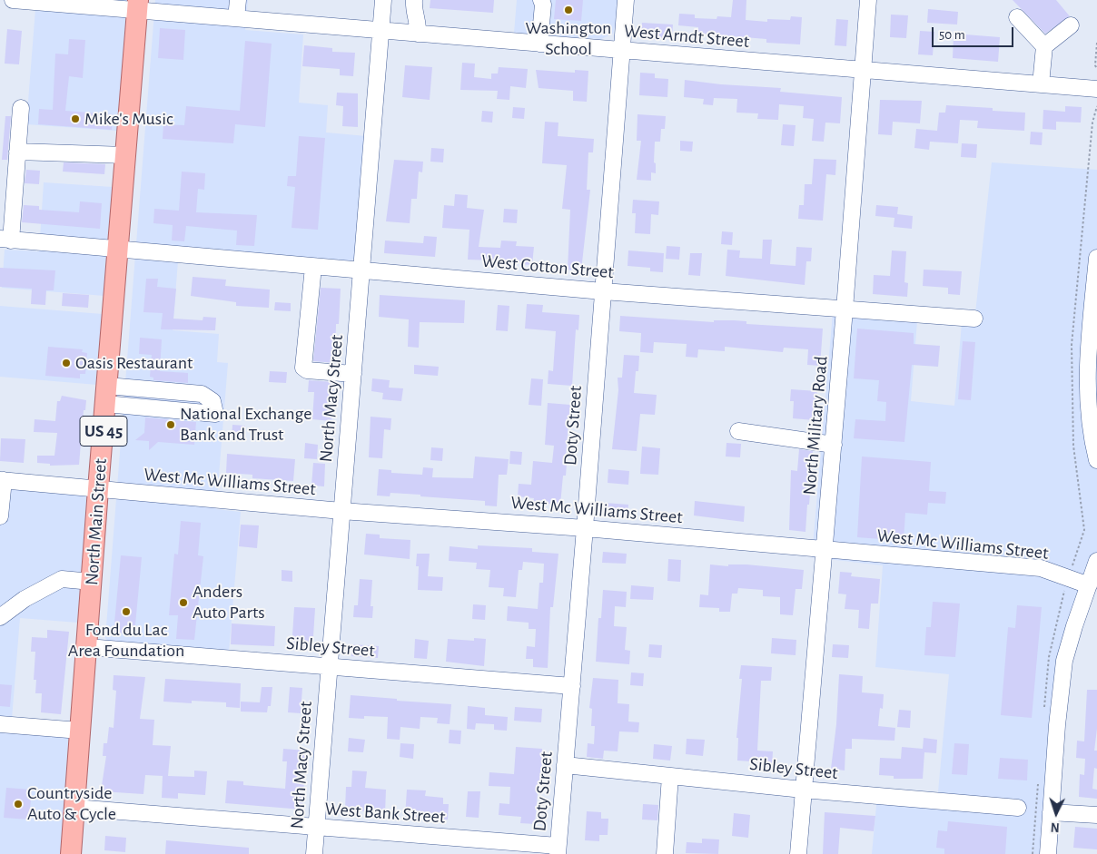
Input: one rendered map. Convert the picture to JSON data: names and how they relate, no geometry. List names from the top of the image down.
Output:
{
  "streets": {
    "main road": ["US 45", "North Main Street"],
    "street": [
      "West Arndt Street",
      "West Cotton Street",
      "North Macy Street",
      "Doty Street",
      "North Military Road",
      "West Mc Williams Street",
      "Sibley Street",
      "West Bank Street"
    ]
  },
  "crossings": [
    ["West Arndt Street", "North Macy Street"],
    ["West Arndt Street", "Doty Street"],
    ["West Arndt Street", "North Military Road"],
    ["West Arndt Street", "North Main Street"],
    ["West Cotton Street", "North Macy Street"],
    ["West Cotton Street", "Doty Street"],
    ["West Cotton Street", "North Military Road"],
    ["West Cotton Street", "North Main Street"],
    ["North Macy Street", "West Mc Williams Street"],
    ["North Macy Street", "Sibley Street"],
    ["North Macy Street", "West Bank Street"],
    ["Doty Street", "West Mc Williams Street"],
    ["Doty Street", "Sibley Street"],
    ["Doty Street", "West Bank Street"],
    ["North Military Road", "West Mc Williams Street"],
    ["North Military Road", "Sibley Street"],
    ["West Mc Williams Street", "North Main Street"],
    ["North Main Street", "Sibley Street"],
    ["North Main Street", "West Bank Street"]
  ],
  "places": [
    "Washington School",
    "Mike's Music",
    "Oasis Restaurant",
    "National Exchange Bank and Trust",
    "Anders Auto Parts",
    "Fond du Lac Area Foundation",
    "Countryside Auto & Cycle"
  ],
  "scale_bar": "50 m",
  "north": "bottom"
}
